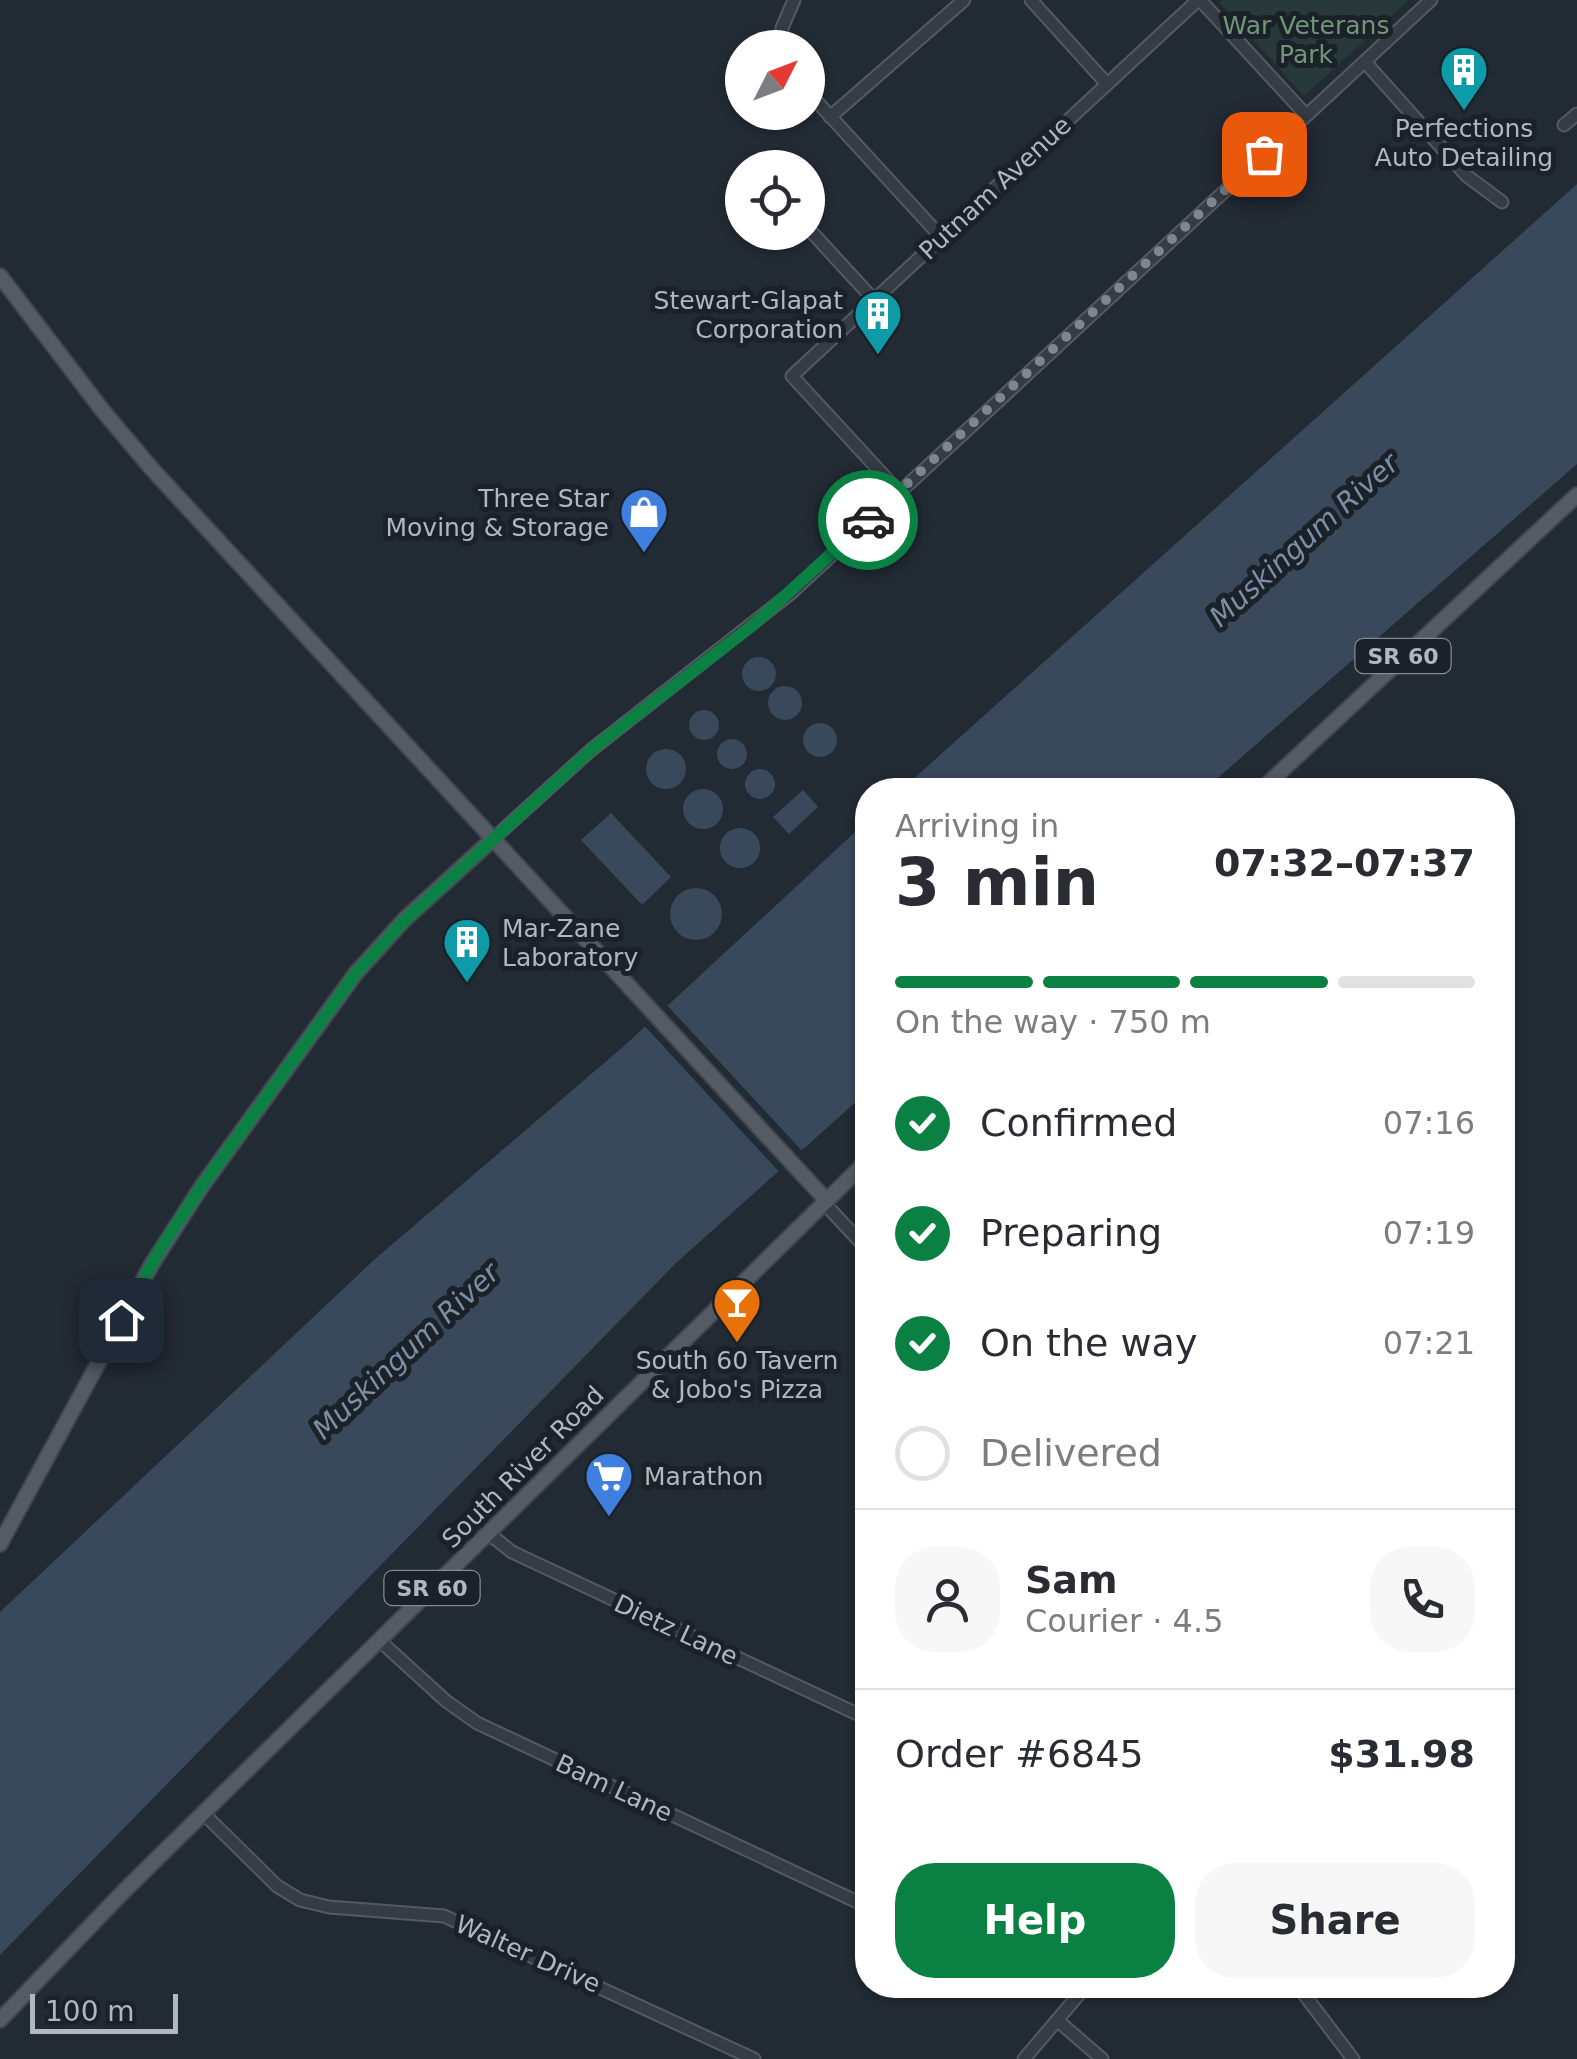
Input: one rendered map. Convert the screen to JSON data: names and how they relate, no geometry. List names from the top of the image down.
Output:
{
  "streets": {
    "main road": ["SR 60", "South River Road"],
    "street": [
      "Putnam Avenue",
      "Dietz Lane",
      "Bam Lane",
      "Walter Drive"
    ]
  },
  "crossings": [
    ["South River Road", "Dietz Lane"],
    ["South River Road", "Bam Lane"],
    ["South River Road", "Walter Drive"]
  ],
  "water": ["Muskingum River"],
  "parks": ["War Veterans Park"],
  "places": {
    "building": ["Perfections Auto Detailing", "Stewart-Glapat Corporation", "Mar-Zane Laboratory"],
    "shop": ["Three Star Moving & Storage"],
    "bar": ["South 60 Tavern & Jobo's Pizza"],
    "supermarket": ["Marathon"]
  },
  "scale_bar": "100 m",
  "north": "top right",
  "page": {
    "heading": ["3 min", "Arriving in", "07:32–07:37"],
    "panel": [
      "Sam",
      "Courier · 4.5",
      "Order #6845",
      "$31.98"
    ],
    "bar": "On the way · 750 m",
    "list": [
      ["Confirmed", "07:16"],
      ["Preparing", "07:19"],
      ["On the way", "07:21"],
      "Delivered"
    ],
    "buttons": ["Help", "Share"],
    "scale": "100 m"
  }
}
